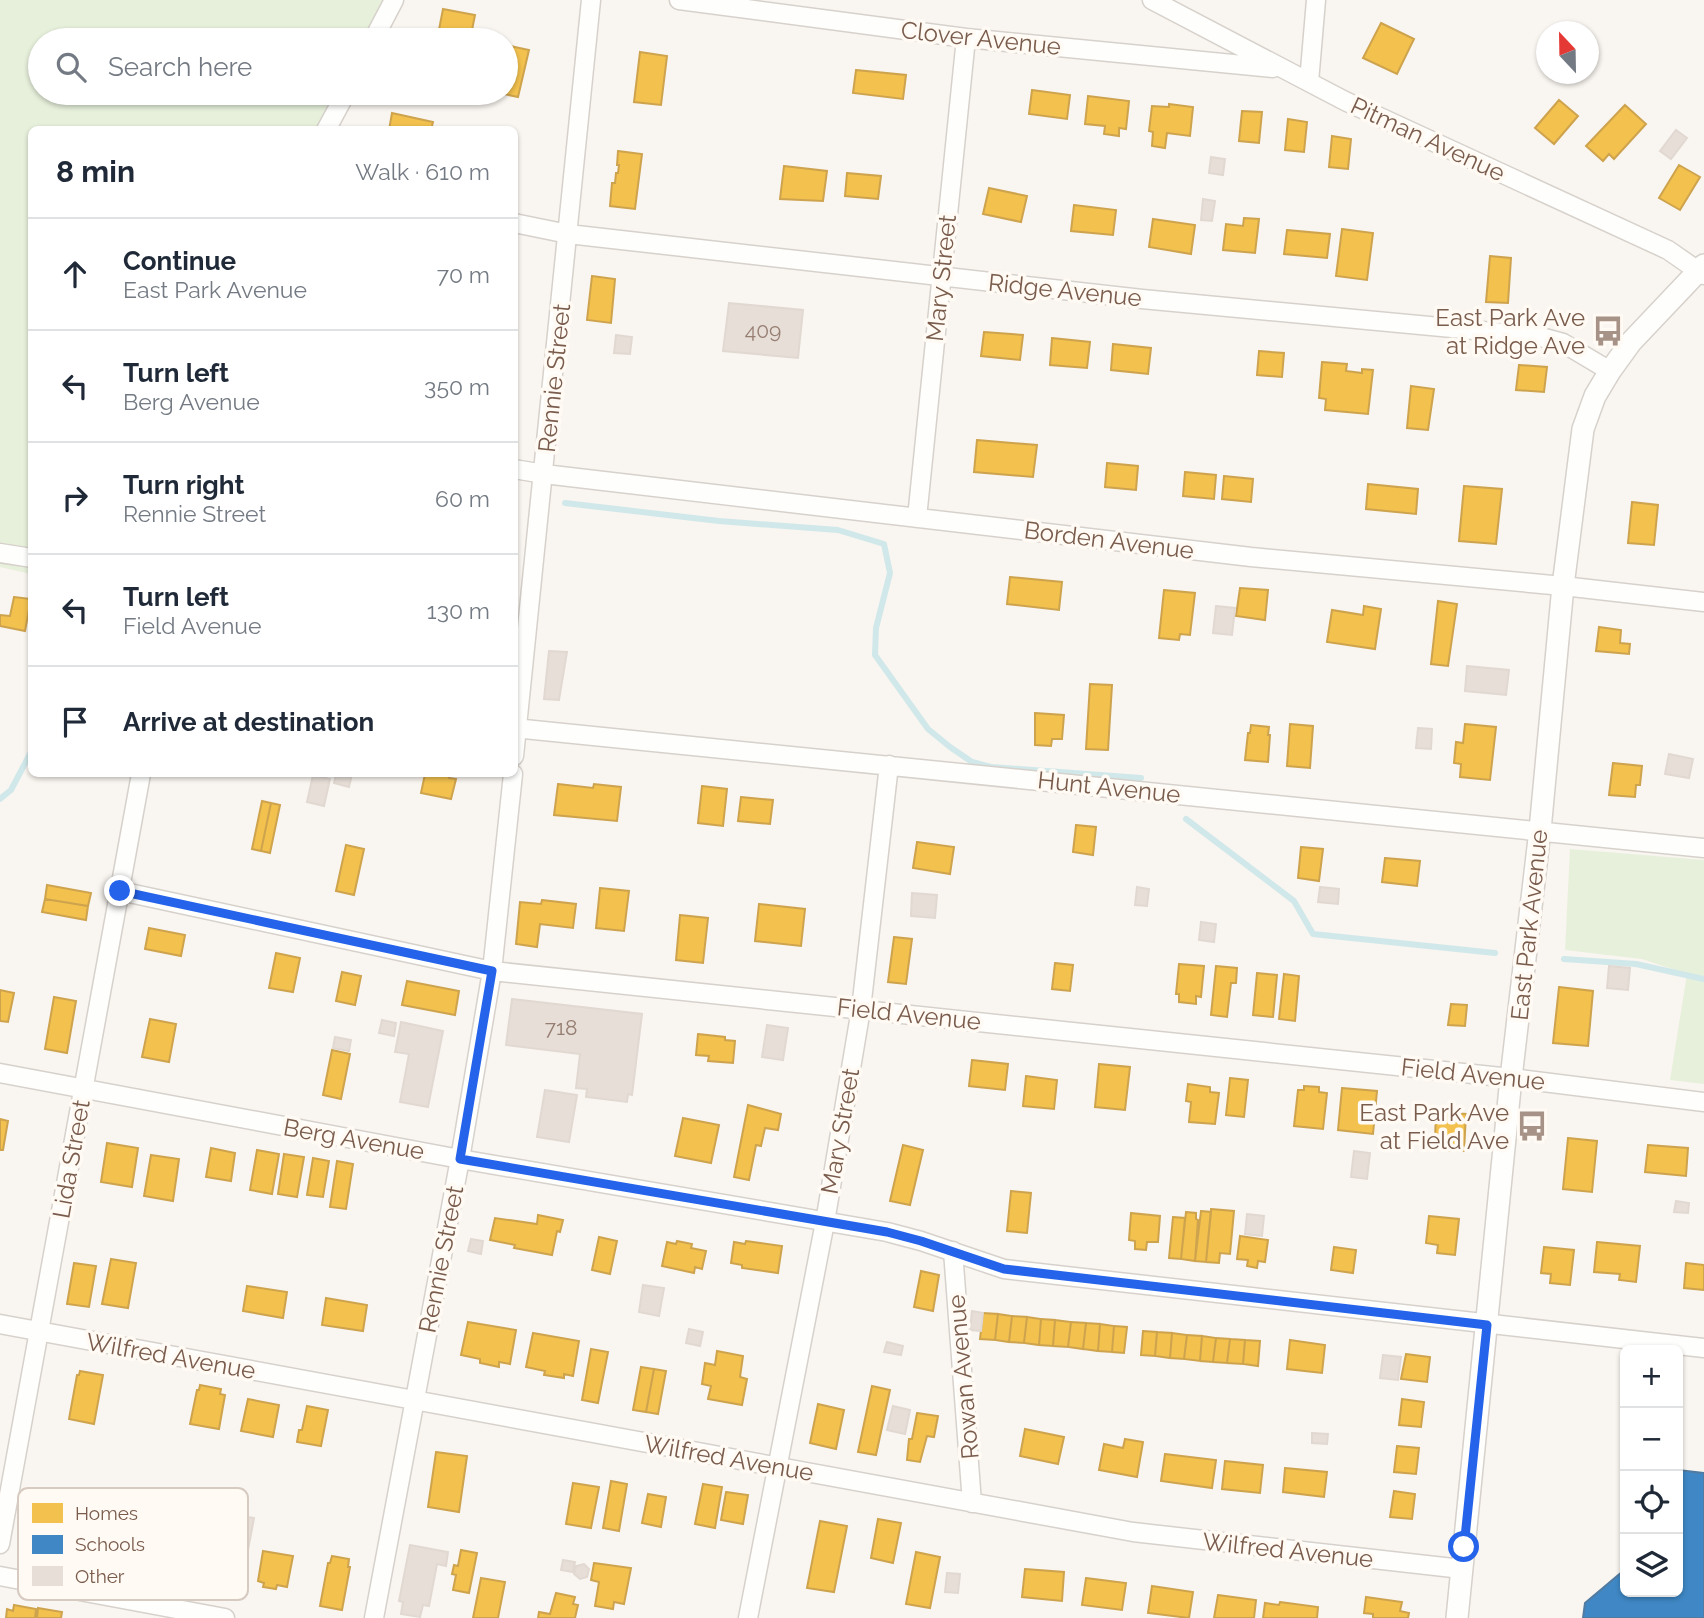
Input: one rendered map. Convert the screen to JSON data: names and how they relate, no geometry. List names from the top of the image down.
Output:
{
  "streets": {
    "street": [
      "Clover Avenue",
      "Pitman Avenue",
      "Mary Street",
      "Ridge Avenue",
      "Rennie Street",
      "Borden Avenue",
      "Hunt Avenue",
      "East Park Avenue",
      "Field Avenue",
      "Berg Avenue",
      "Lida Street",
      "Wilfred Avenue",
      "Rowan Avenue"
    ]
  },
  "crossings": [
    ["Clover Avenue", "Pitman Avenue"],
    ["Clover Avenue", "Mary Street"],
    ["Pitman Avenue", "East Park Avenue"],
    ["Mary Street", "Ridge Avenue"],
    ["Mary Street", "Borden Avenue"],
    ["Mary Street", "Hunt Avenue"],
    ["Mary Street", "Field Avenue"],
    ["Mary Street", "Berg Avenue"],
    ["Mary Street", "Wilfred Avenue"],
    ["Ridge Avenue", "Rennie Street"],
    ["Ridge Avenue", "East Park Avenue"],
    ["Rennie Street", "Borden Avenue"],
    ["Rennie Street", "Field Avenue"],
    ["Rennie Street", "Berg Avenue"],
    ["Rennie Street", "Wilfred Avenue"],
    ["Borden Avenue", "East Park Avenue"],
    ["Hunt Avenue", "East Park Avenue"],
    ["East Park Avenue", "Field Avenue"],
    ["East Park Avenue", "Berg Avenue"],
    ["East Park Avenue", "Wilfred Avenue"],
    ["Field Avenue", "Lida Street"],
    ["Berg Avenue", "Lida Street"],
    ["Berg Avenue", "Rowan Avenue"],
    ["Lida Street", "Wilfred Avenue"],
    ["Wilfred Avenue", "Rowan Avenue"]
  ],
  "places": {
    "bus stop": ["East Park Ave at Ridge Ave", "East Park Ave at Field Ave"]
  },
  "house_numbers": ["409", "718"],
  "legend": ["Homes", "Schools", "Other"],
  "north": "top",
  "page": {
    "search": "Search here",
    "heading": ["8 min", "Walk · 610 m"],
    "list": [
      ["Continue", "East Park Avenue", "70 m"],
      ["Turn left", "Berg Avenue", "350 m"],
      ["Turn right", "Rennie Street", "60 m"],
      ["Turn left", "Field Avenue", "130 m"],
      "Arrive at destination"
    ],
    "map_buttons": ["+", "−"]
  }
}
